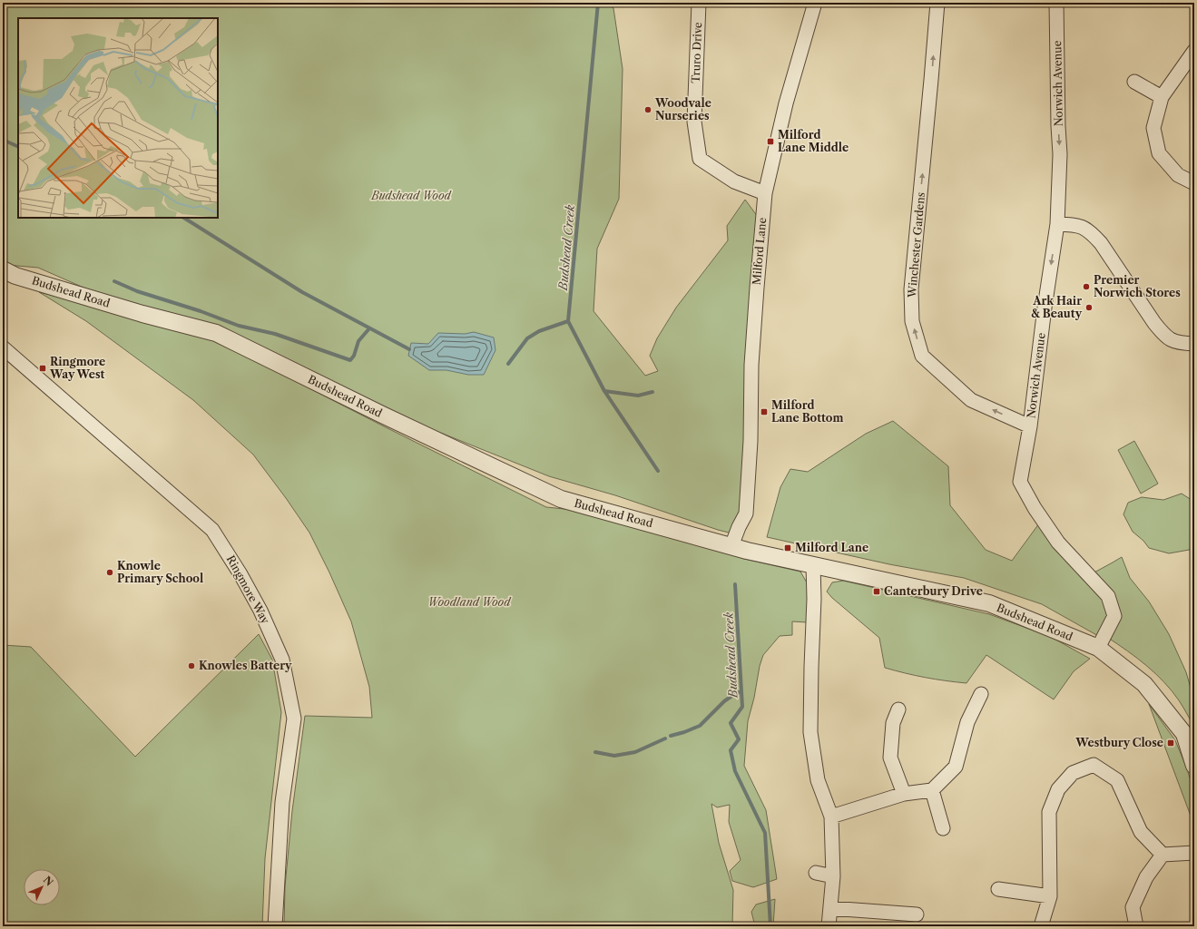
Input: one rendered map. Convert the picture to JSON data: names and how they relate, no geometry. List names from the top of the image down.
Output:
{
  "streets": {
    "street": [
      "Truro Drive",
      "Norwich Avenue",
      "Winchester Gardens",
      "Milford Lane",
      "Budshead Road",
      "Ringmore Way"
    ]
  },
  "crossings": [
    ["Truro Drive", "Milford Lane"],
    ["Norwich Avenue", "Winchester Gardens"],
    ["Norwich Avenue", "Budshead Road"],
    ["Milford Lane", "Budshead Road"]
  ],
  "one_way": ["Norwich Avenue", "Winchester Gardens"],
  "water": ["Budshead Creek"],
  "parks": ["Budshead Wood", "Woodland Wood"],
  "places": {
    "other": [
      "Woodvale Nurseries",
      "Premier Norwich Stores",
      "Ark Hair & Beauty",
      "Knowle Primary School",
      "Knowles Battery"
    ],
    "transit": [
      "Milford Lane Middle",
      "Ringmore Way West",
      "Milford Lane Bottom",
      "Milford Lane",
      "Canterbury Drive",
      "Westbury Close"
    ]
  },
  "north": "top right"
}
